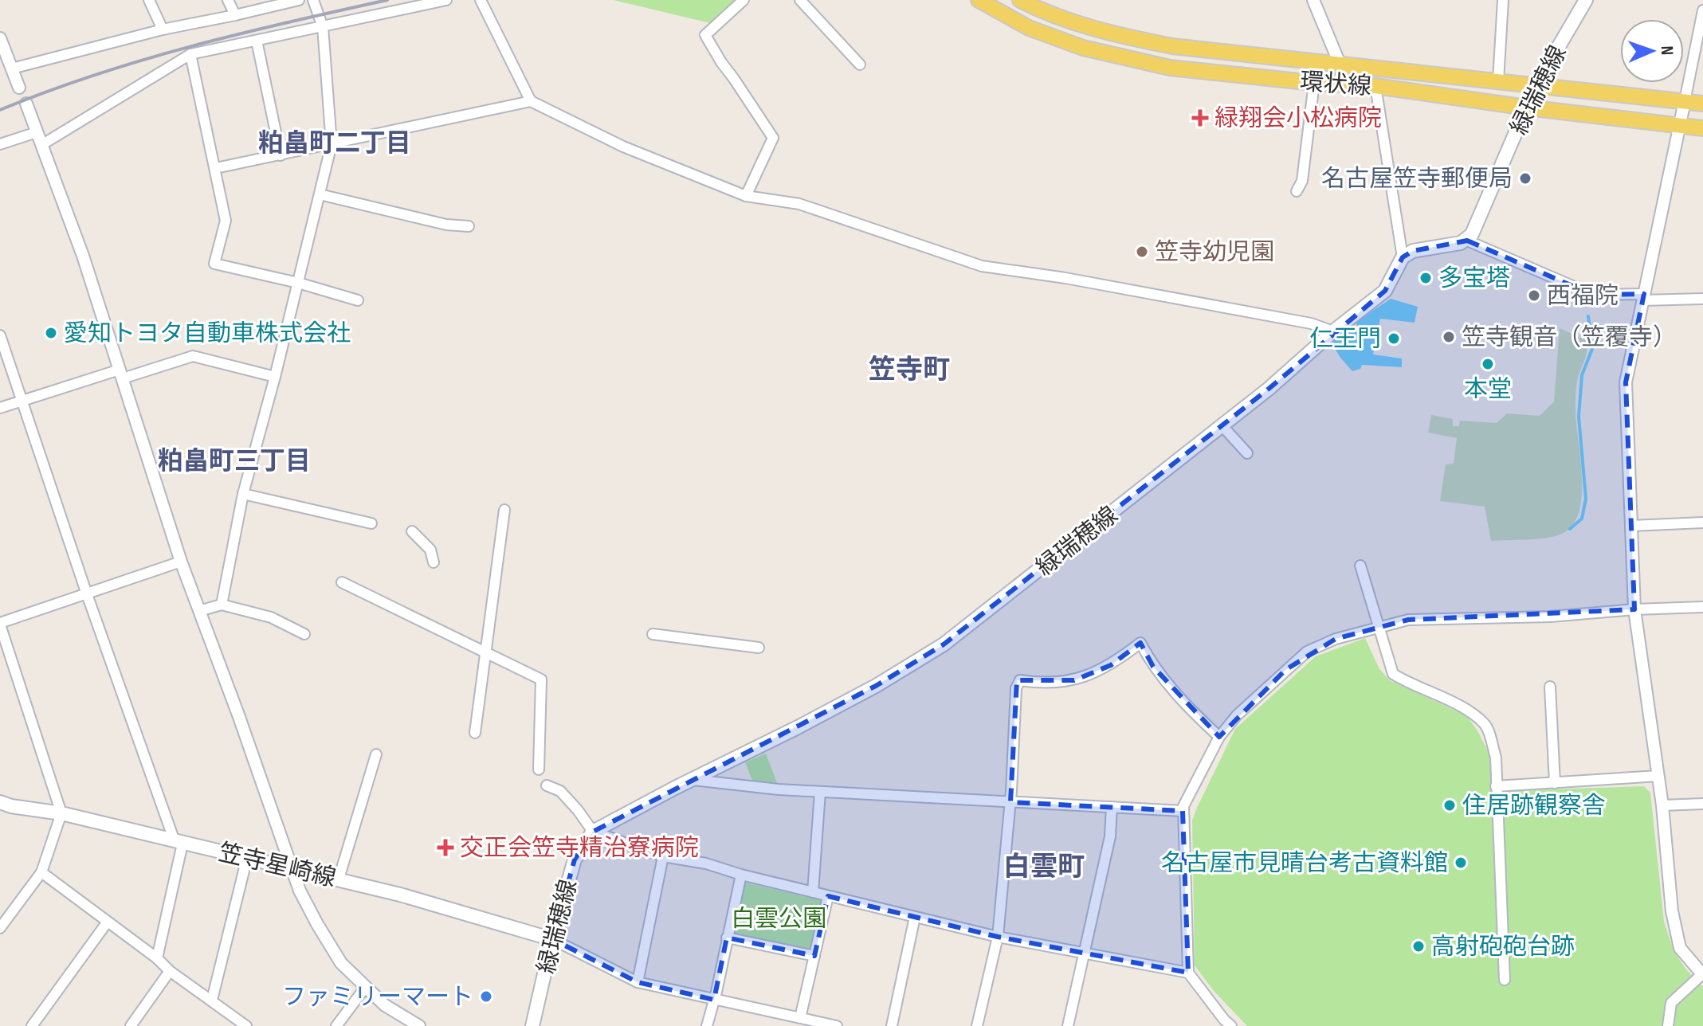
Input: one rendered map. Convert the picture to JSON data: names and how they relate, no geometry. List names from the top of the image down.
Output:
{
  "streets": {
    "main road": ["環状線", "緑瑞穂線", "笠寺星崎線"]
  },
  "crossings": [
    ["環状線", "緑瑞穂線"],
    ["緑瑞穂線", "笠寺星崎線"]
  ],
  "districts": [
    "粕畠町二丁目",
    "笠寺町",
    "粕畠町三丁目",
    "白雲町"
  ],
  "parks": ["白雲公園"],
  "places": {
    "health": ["緑翔会小松病院", "交正会笠寺精治寮病院"],
    "other": [
      "名古屋笠寺郵便局",
      "笠寺幼児園",
      "多宝塔",
      "西福院",
      "愛知トヨタ自動車株式会社",
      "笠寺観音（笠覆寺）",
      "仁王門",
      "本堂",
      "住居跡観察舎",
      "名古屋市見晴台考古資料館",
      "高射砲砲台跡",
      "ファミリーマート"
    ]
  },
  "north": "right"
}
